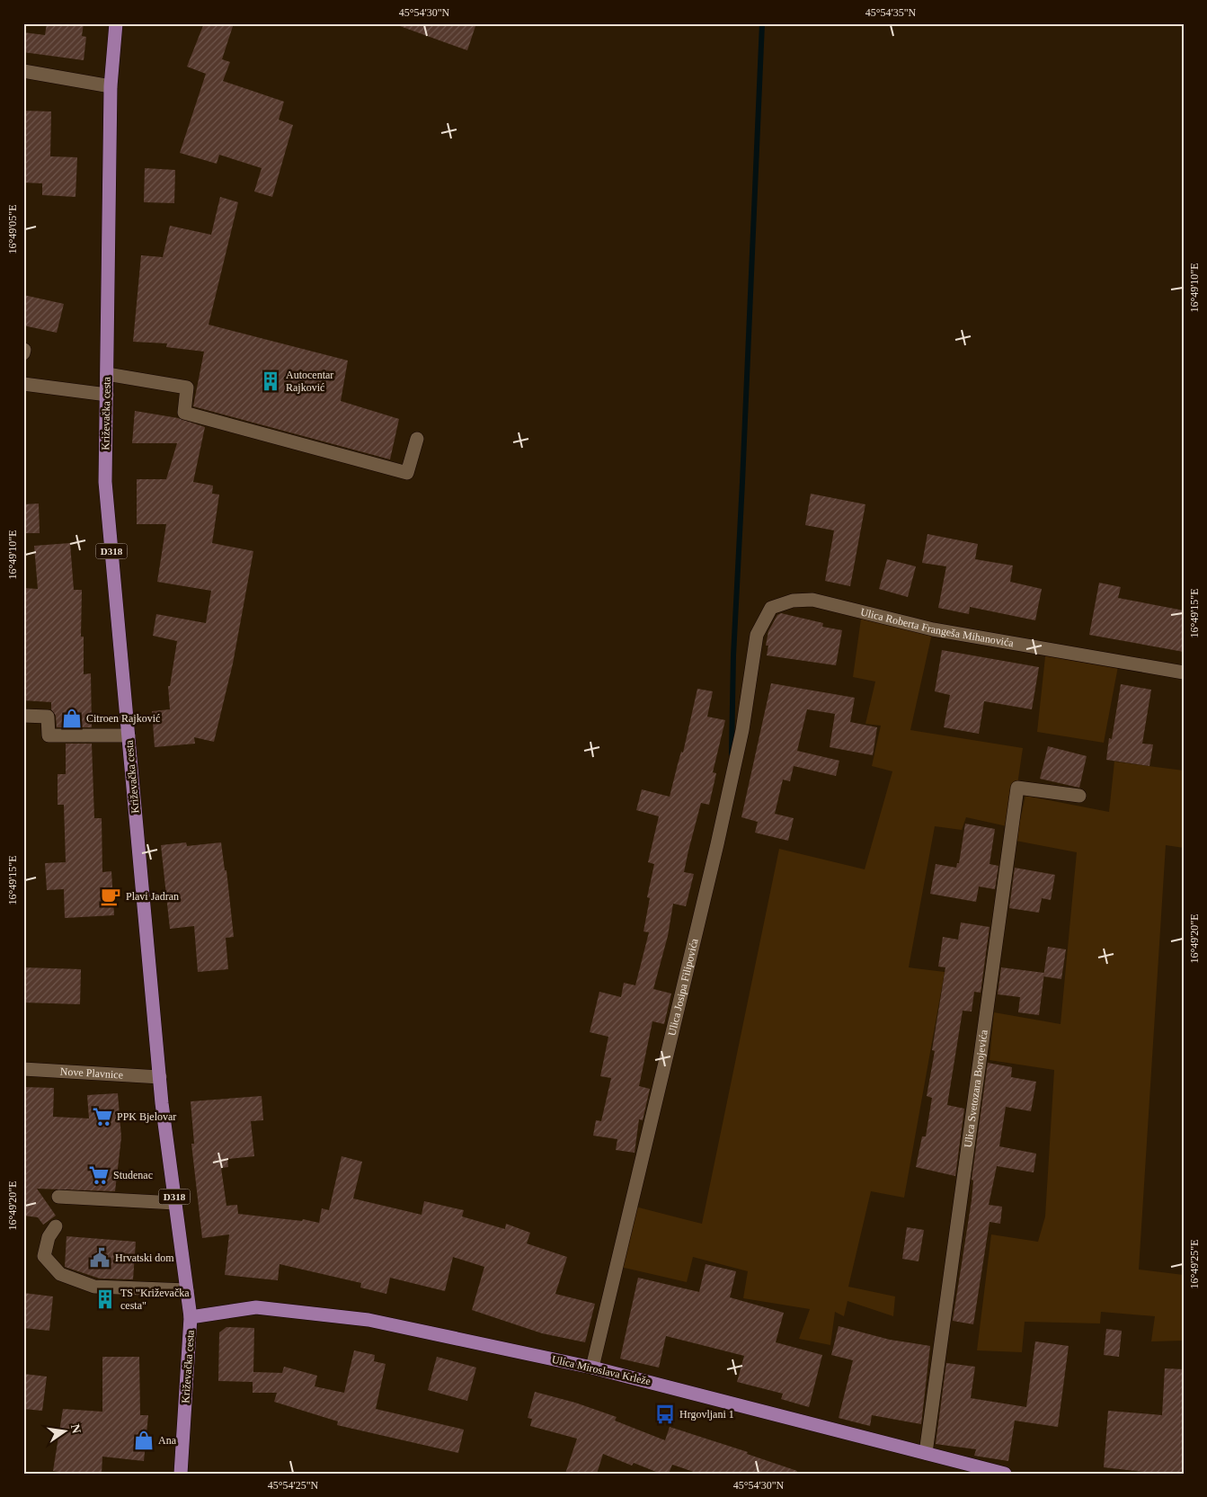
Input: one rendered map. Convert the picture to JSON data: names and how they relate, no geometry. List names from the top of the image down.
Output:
{
  "streets": {
    "main road": ["Križevačka cesta", "D318", "Ulica Miroslava Krleže"],
    "street": [
      "Ulica Roberta Frangeša Mihanovića",
      "Ulica Josipa Filipovića",
      "Nove Plavnice",
      "Ulica Svetozara Borojevića"
    ]
  },
  "crossings": [
    ["Križevačka cesta", "Nove Plavnice"],
    ["Križevačka cesta", "Ulica Miroslava Krleže"],
    ["Ulica Roberta Frangeša Mihanovića", "Ulica Josipa Filipovića"],
    ["Ulica Josipa Filipovića", "Ulica Miroslava Krleže"],
    ["Ulica Svetozara Borojevića", "Ulica Miroslava Krleže"]
  ],
  "places": {
    "building": ["Autocentar Rajković", "TS \"Križevačka cesta\""],
    "shop": ["Citroen Rajković", "Ana"],
    "cafe": ["Plavi Jadran"],
    "supermarket": ["PPK Bjelovar", "Studenac"],
    "public building": ["Hrvatski dom"],
    "bus stop": ["Hrgovljani 1"]
  },
  "north": "right",
  "coordinates": [
    "45°54'30\"N",
    "45°54'35\"N",
    "16°49'05\"E",
    "16°49'10\"E",
    "16°49'15\"E",
    "16°49'20\"E",
    "16°49'25\"E",
    "45°54'25\"N"
  ]
}
